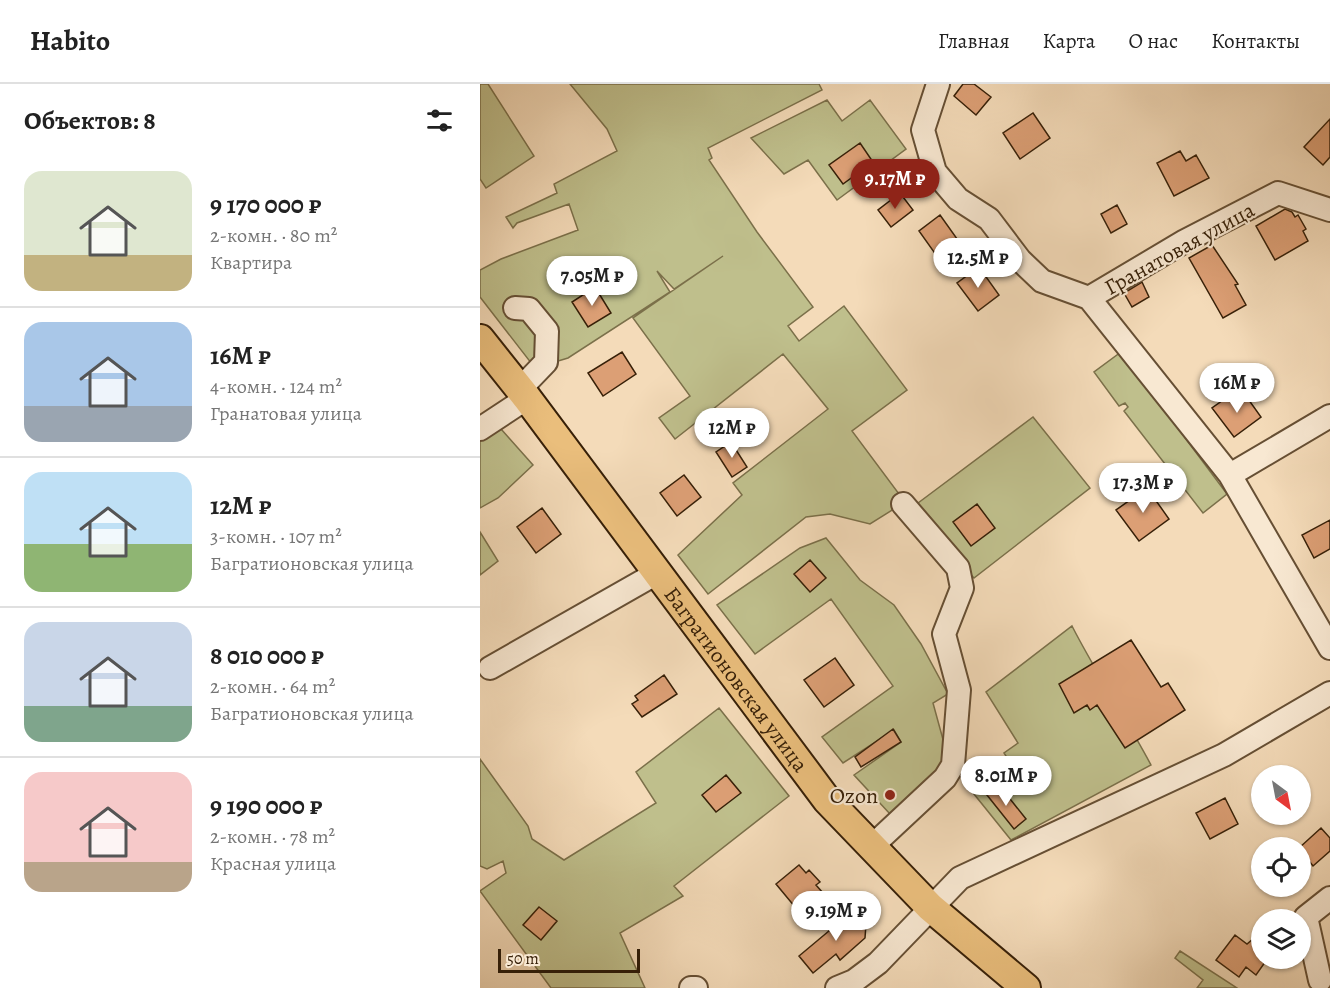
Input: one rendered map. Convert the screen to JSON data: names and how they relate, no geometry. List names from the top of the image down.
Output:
{
  "streets": {
    "main road": ["Багратионовская улица"],
    "street": ["Гранатовая улица"]
  },
  "places": ["Ozon"],
  "scale_bar": "50 m",
  "north": "bottom right",
  "page": {
    "header": "Habito",
    "nav": [
      "Главная",
      "Карта",
      "О нас",
      "Контакты"
    ],
    "heading": "Объектов: 8",
    "list": [
      {
        "name": "9 170 000 ₽",
        "note": "2-комн. · 80 m² · Квартира"
      },
      {
        "name": "16M ₽",
        "note": "4-комн. · 124 m² · Гранатовая улица"
      },
      {
        "name": "12M ₽",
        "note": "3-комн. · 107 m² · Багратионовская улица"
      },
      {
        "name": "8 010 000 ₽",
        "note": "2-комн. · 64 m² · Багратионовская улица"
      },
      {
        "name": "9 190 000 ₽",
        "note": "2-комн. · 78 m² · Красная улица"
      }
    ],
    "price": [
      "9.17M ₽",
      "12.5M ₽",
      "7.05M ₽",
      "16M ₽",
      "12M ₽",
      "17.3M ₽",
      "8.01M ₽",
      "9.19M ₽"
    ],
    "scale": "50 m"
  }
}
